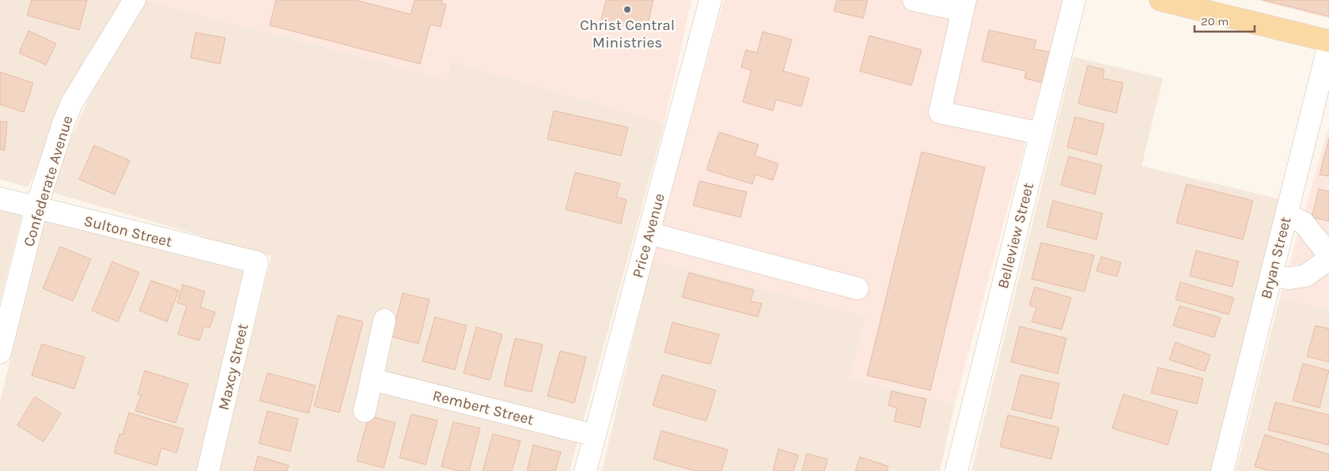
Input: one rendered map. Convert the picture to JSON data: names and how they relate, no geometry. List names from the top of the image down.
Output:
{
  "streets": {
    "street": [
      "Confederate Avenue",
      "Sulton Street",
      "Price Avenue",
      "Belleview Street",
      "Bryan Street",
      "Maxcy Street",
      "Rembert Street"
    ]
  },
  "crossings": [
    ["Confederate Avenue", "Sulton Street"],
    ["Sulton Street", "Maxcy Street"],
    ["Price Avenue", "Rembert Street"]
  ],
  "places": ["Christ Central Ministries"],
  "scale_bar": "20 m"
}
